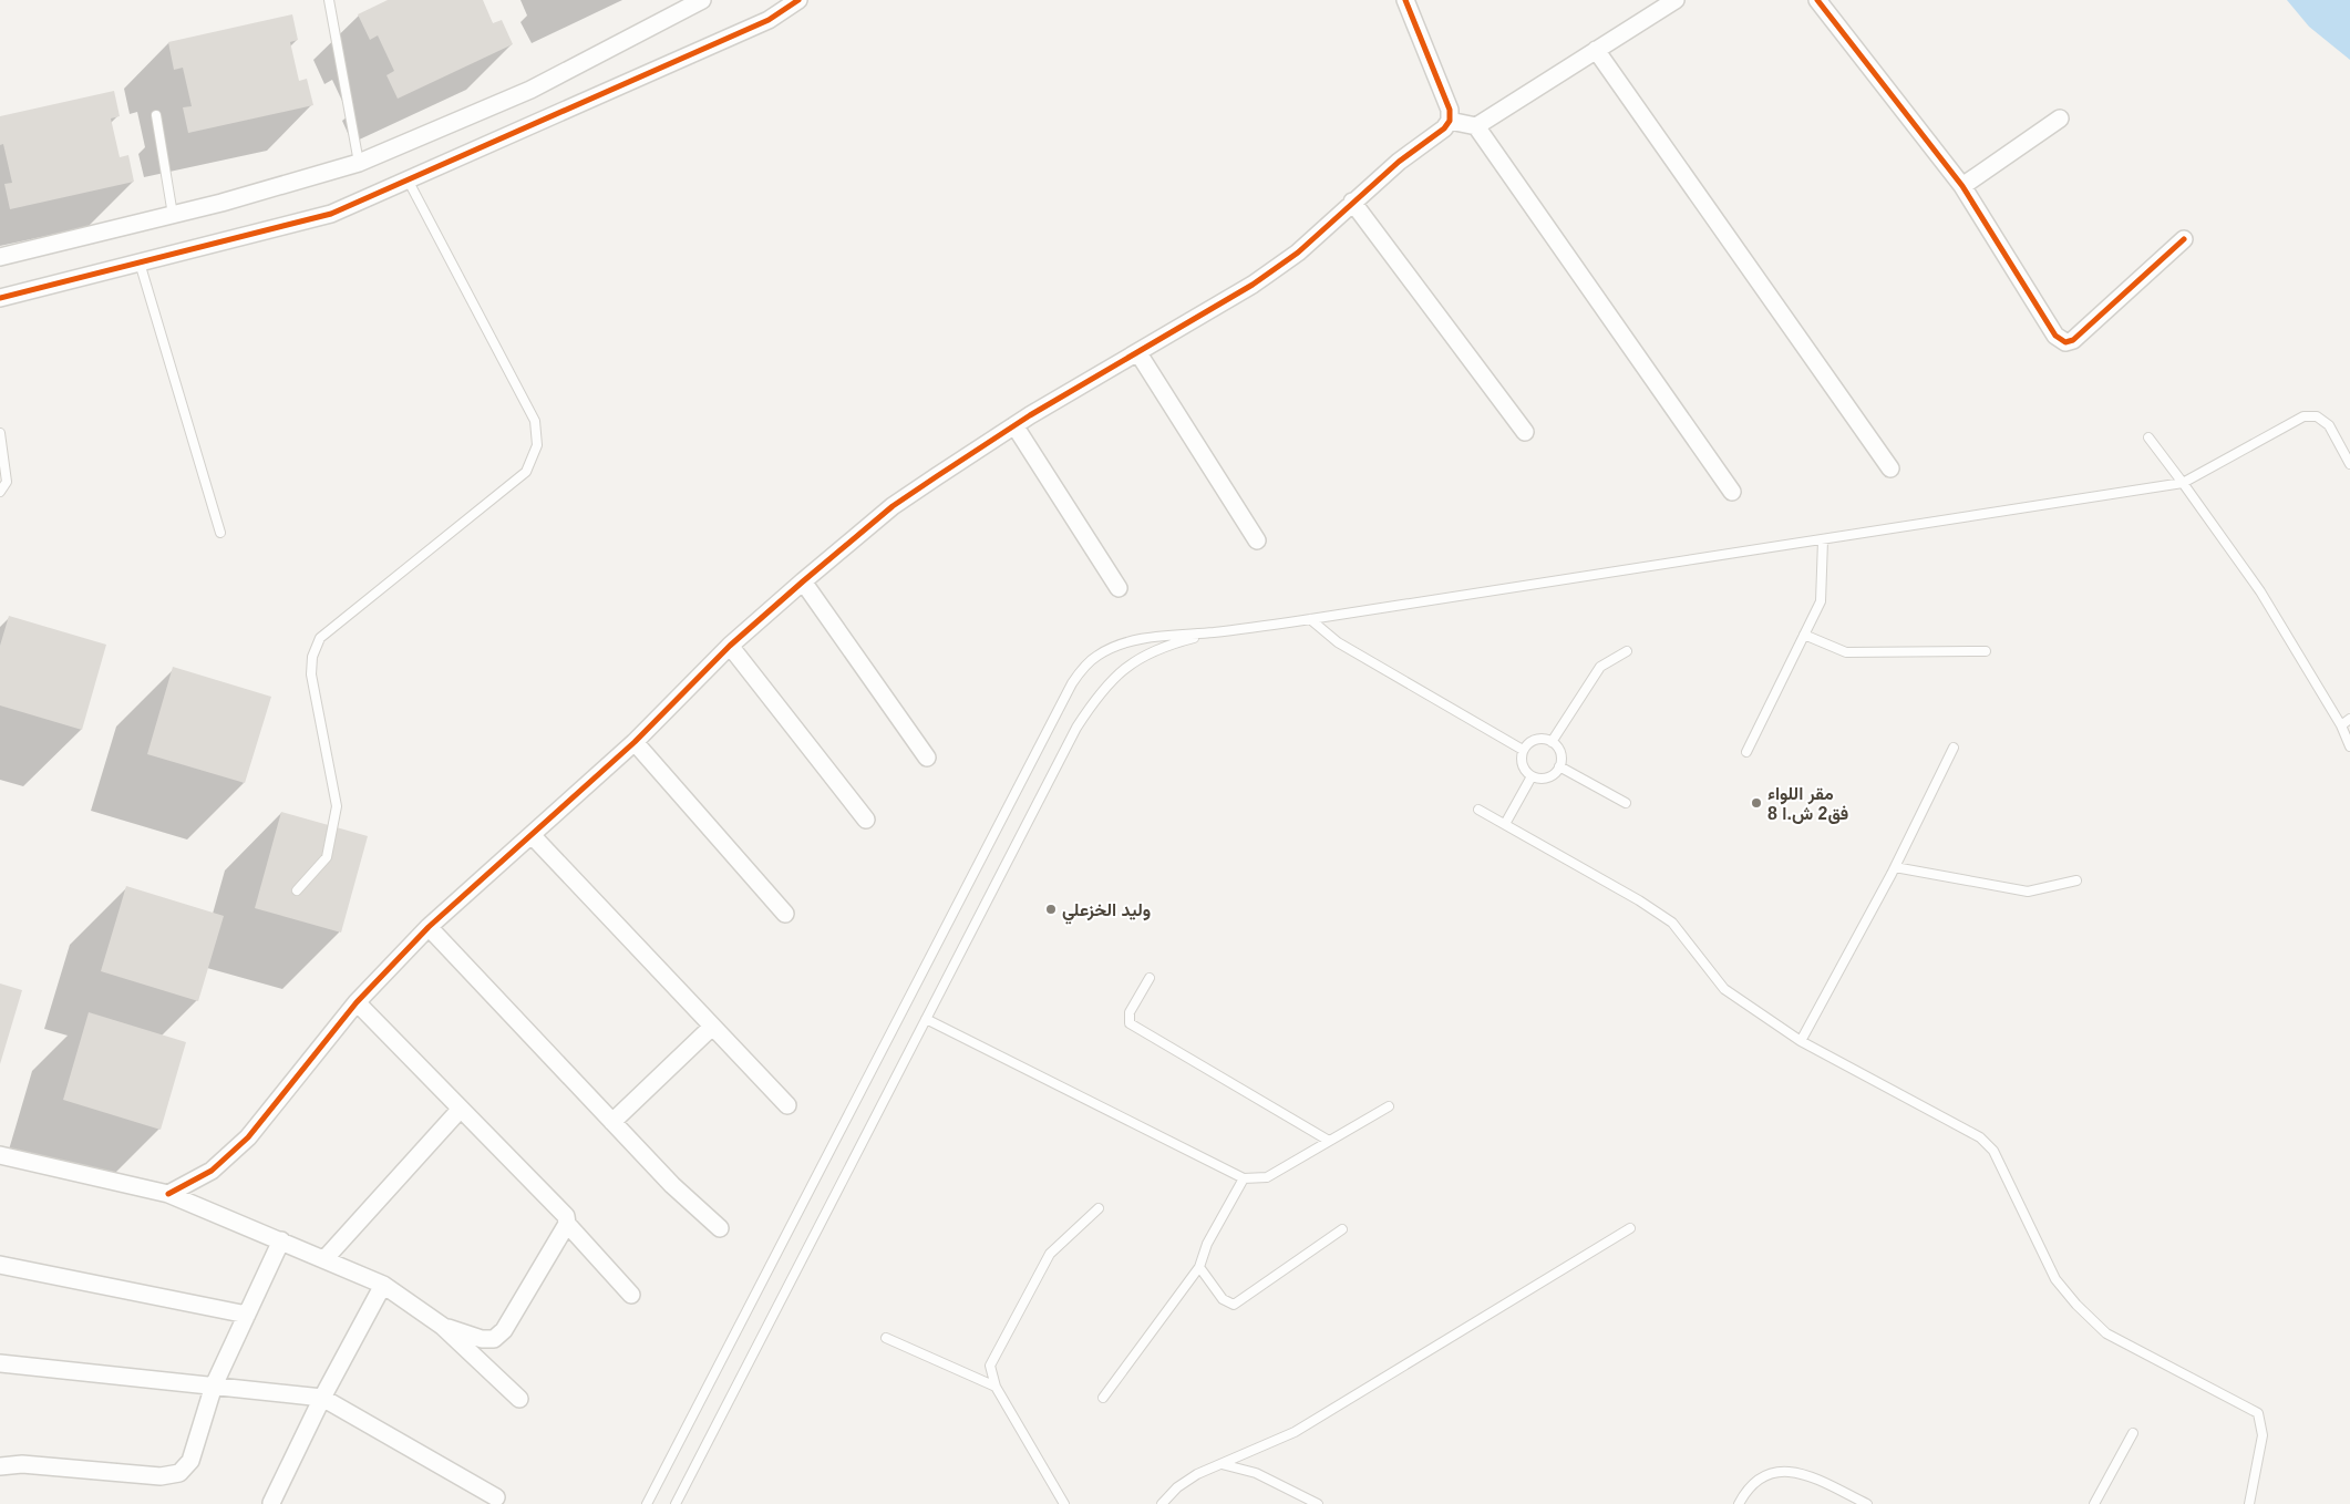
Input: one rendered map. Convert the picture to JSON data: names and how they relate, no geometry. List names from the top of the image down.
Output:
{
  "places": ["مقر اللواء 8 فق2 ش.ا", "وليد الخزعلي"]
}
